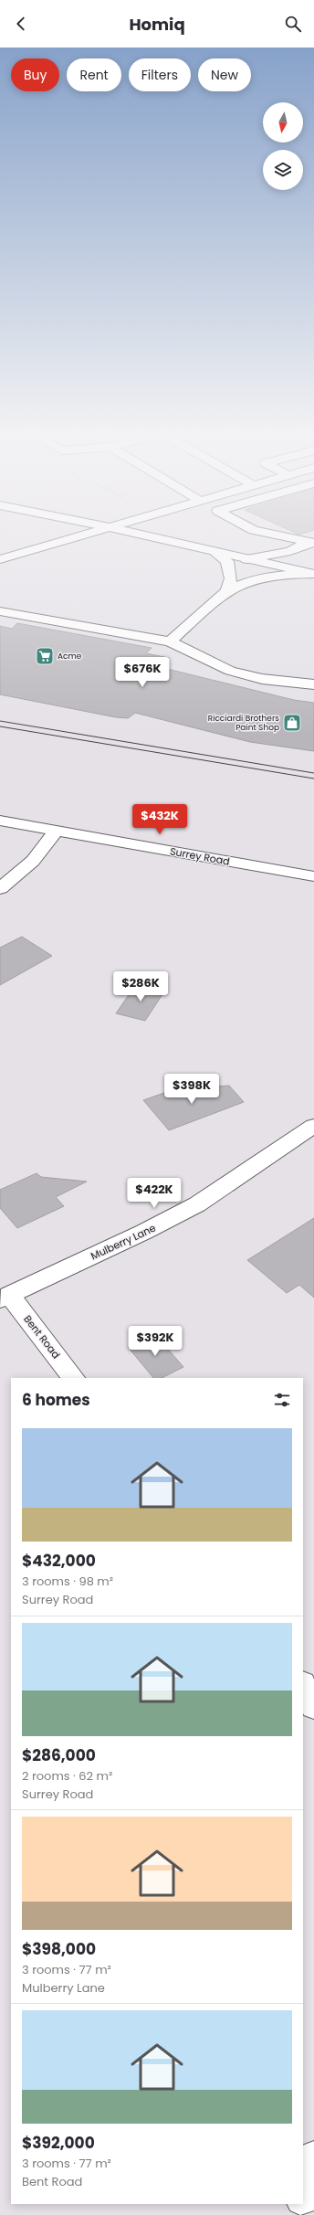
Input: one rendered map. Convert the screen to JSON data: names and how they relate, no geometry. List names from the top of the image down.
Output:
{
  "streets": {
    "street": ["Surrey Road", "Mulberry Lane", "Bent Road"]
  },
  "crossings": [
    ["Mulberry Lane", "Bent Road"]
  ],
  "places": {
    "supermarket": ["Acme"],
    "shop": ["Ricciardi Brothers Paint Shop"]
  },
  "north": "bottom",
  "page": {
    "header": "Homiq",
    "chip": [
      "Buy",
      "Rent",
      "Filters",
      "New"
    ],
    "price": [
      "$676K",
      "$432K",
      "$286K",
      "$398K",
      "$422K",
      "$392K"
    ],
    "heading": "6 homes",
    "list": [
      {
        "name": "$432,000",
        "note": "3 rooms · 98 m² · Surrey Road"
      },
      {
        "name": "$286,000",
        "note": "2 rooms · 62 m² · Surrey Road"
      },
      {
        "name": "$398,000",
        "note": "3 rooms · 77 m² · Mulberry Lane"
      },
      {
        "name": "$392,000",
        "note": "3 rooms · 77 m² · Bent Road"
      }
    ]
  }
}
